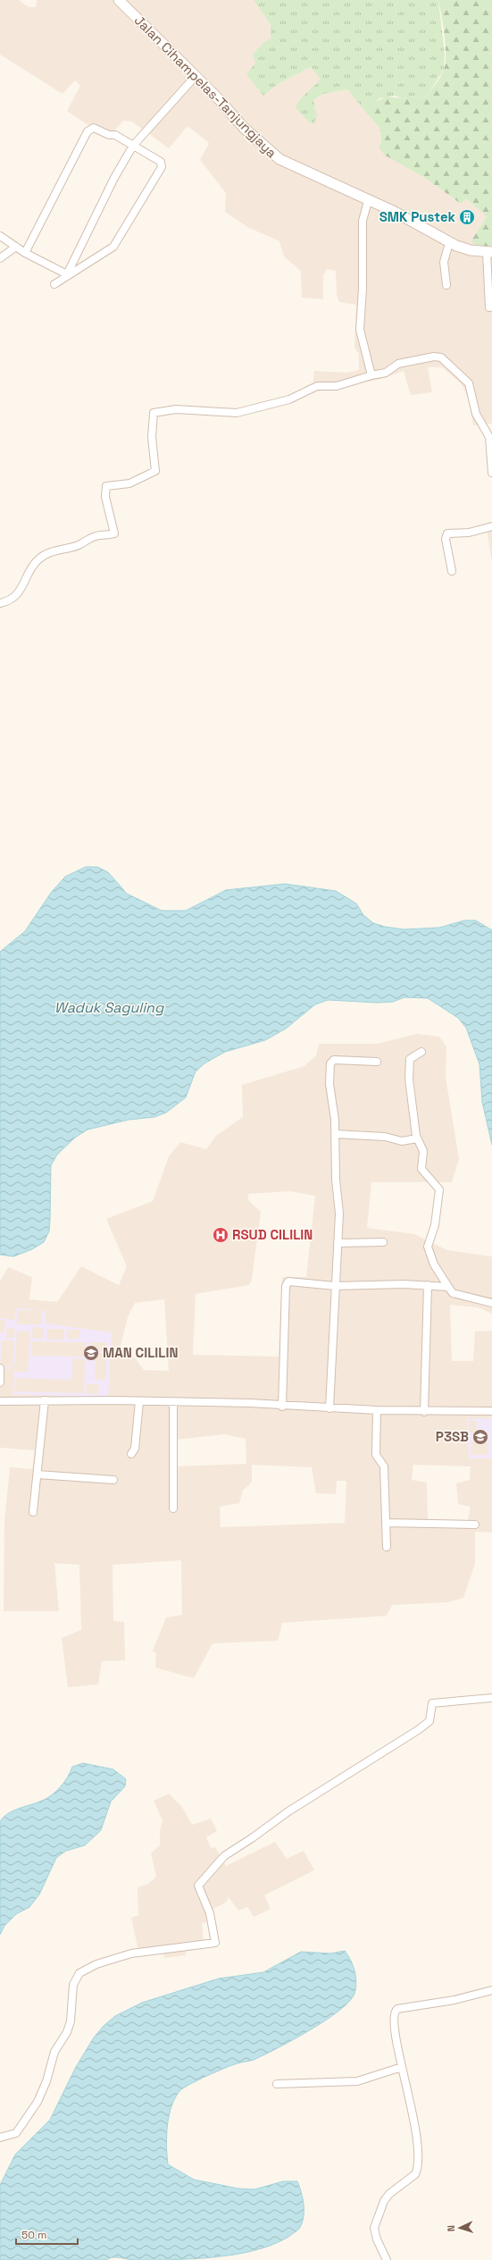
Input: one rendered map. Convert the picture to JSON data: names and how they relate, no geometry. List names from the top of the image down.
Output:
{
  "streets": {
    "main road": ["Jalan Cihampelas-Tanjungjaya"]
  },
  "water": ["Waduk Saguling"],
  "places": {
    "building": ["SMK Pustek"],
    "hospital": ["RSUD CILILIN"],
    "school or university": ["MAN CILILIN", "P3SB"]
  },
  "scale_bar": "50 m",
  "north": "left"
}
